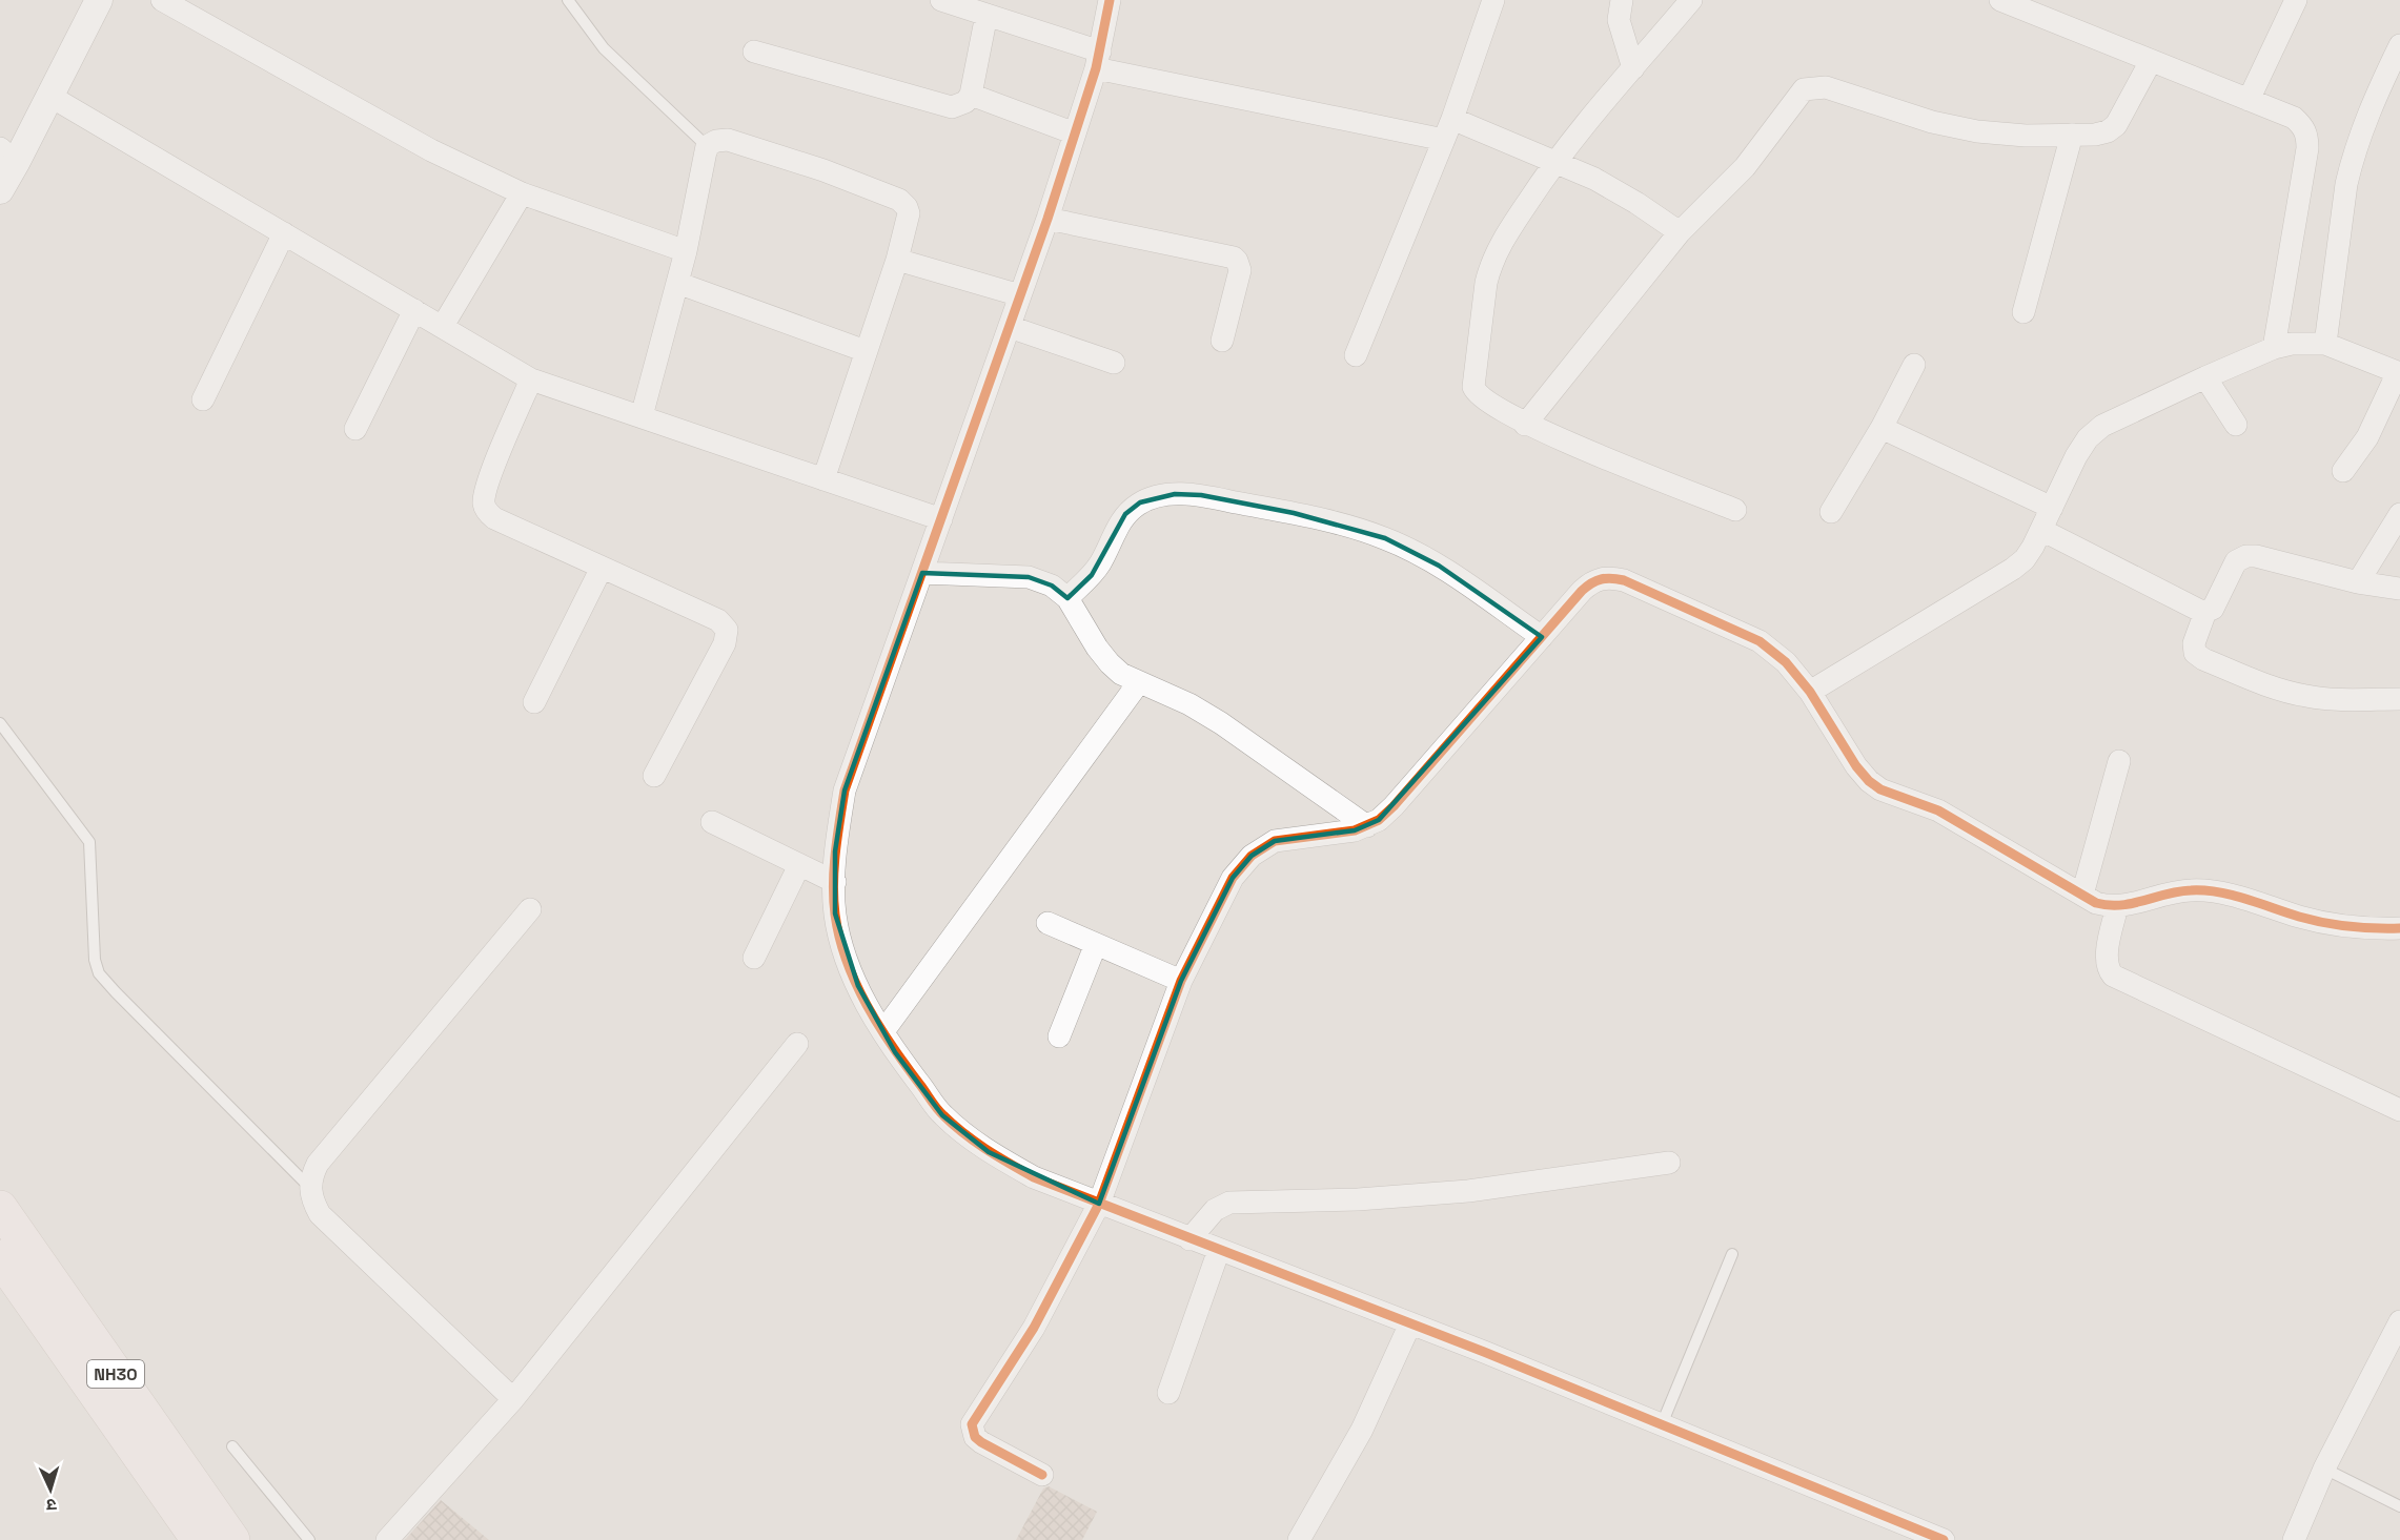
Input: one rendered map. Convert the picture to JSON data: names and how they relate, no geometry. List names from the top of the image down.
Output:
{
  "streets": {
    "highway": ["NH30"]
  },
  "north": "bottom"
}
